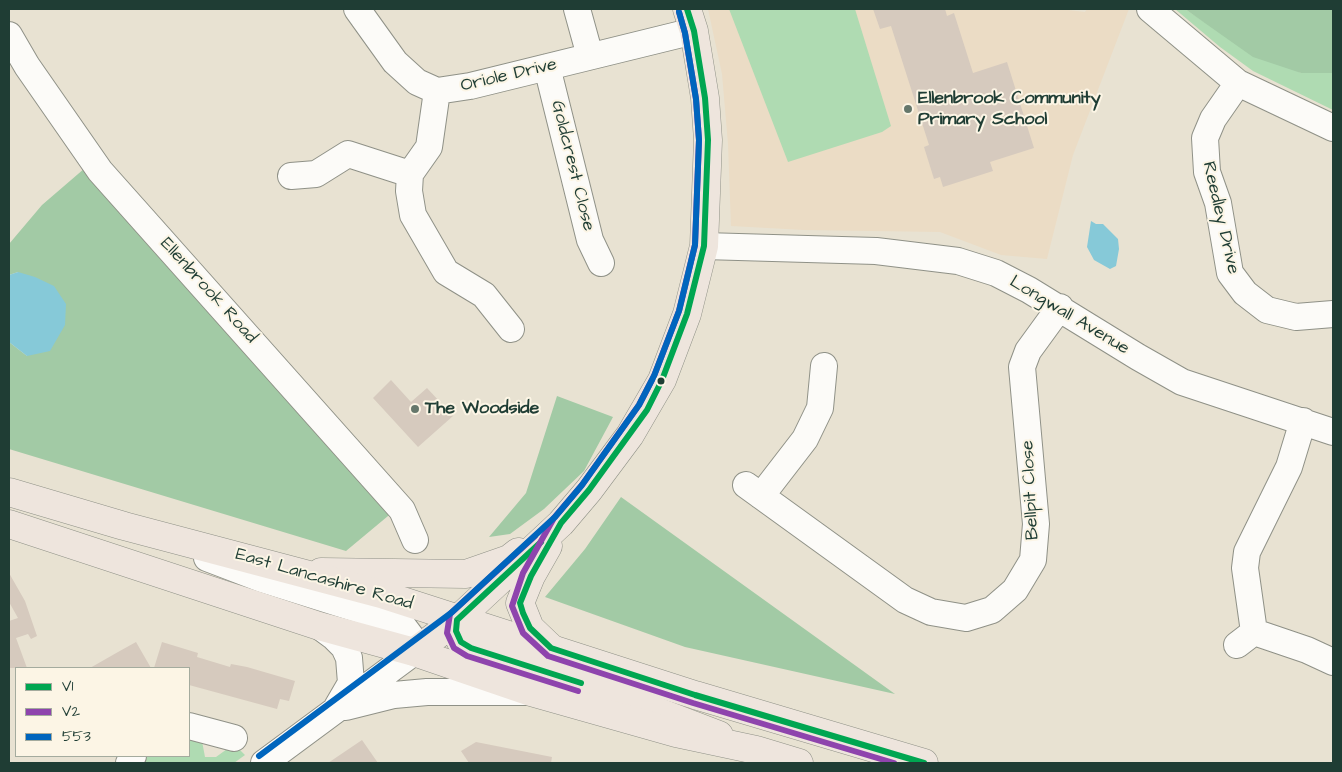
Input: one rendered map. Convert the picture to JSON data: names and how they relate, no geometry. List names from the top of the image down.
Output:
{
  "streets": {
    "main road": ["East Lancashire Road"],
    "street": [
      "Oriole Drive",
      "Goldcrest Close",
      "Reedley Drive",
      "Ellenbrook Road",
      "Longwall Avenue",
      "Bellpit Close"
    ]
  },
  "crossings": [
    ["Oriole Drive", "Goldcrest Close"],
    ["Longwall Avenue", "Bellpit Close"]
  ],
  "places": ["Ellenbrook Community Primary School", "The Woodside"],
  "lines": ["transit line V1", "transit line V2", "transit line 553"],
  "legend": ["V1", "V2", "553"]
}
